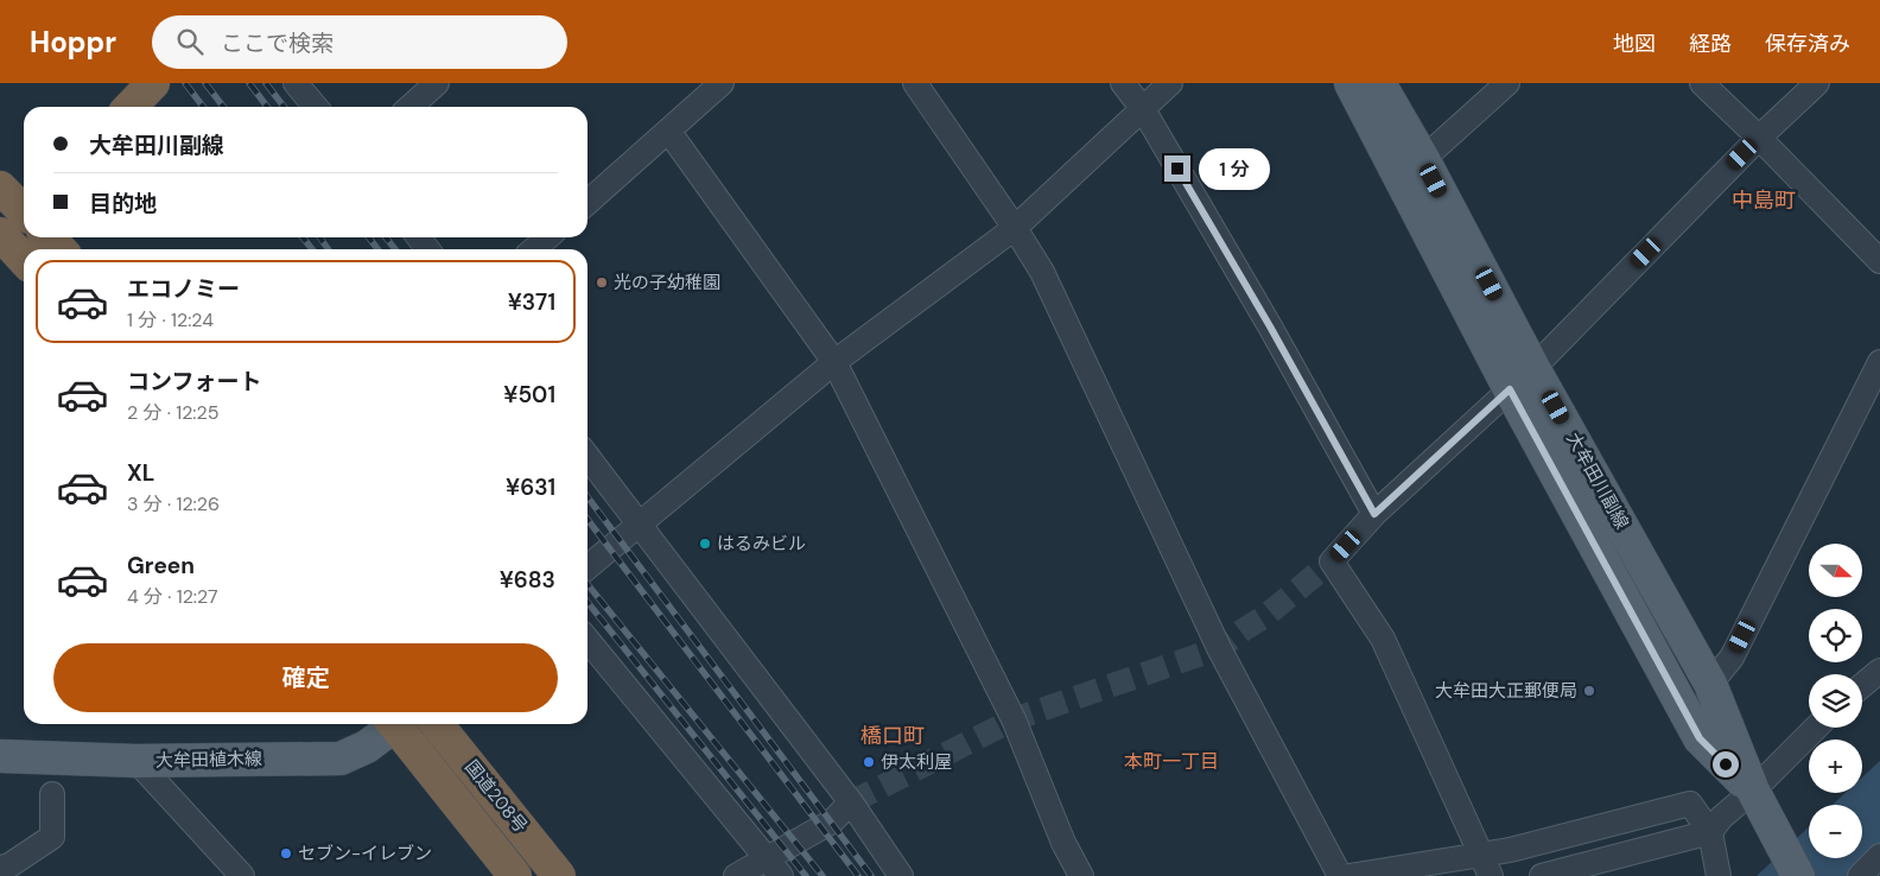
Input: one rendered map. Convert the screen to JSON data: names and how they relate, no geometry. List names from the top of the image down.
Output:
{
  "streets": {
    "highway": ["国道208号"],
    "main road": ["大牟田川副線", "大牟田植木線"]
  },
  "districts": ["中島町", "橋口町", "本町一丁目"],
  "places": [
    "光の子幼稚園",
    "はるみビル",
    "大牟田大正郵便局",
    "伊太利屋",
    "セブン-イレブン"
  ],
  "north": "right",
  "page": {
    "header": "Hoppr",
    "search": "ここで検索",
    "nav": ["地図", "経路", "保存済み"],
    "banner": ["大牟田川副線", "目的地"],
    "bubble": "1 分",
    "list": [
      {
        "name": "エコノミー",
        "note": "1 分 · 12:24",
        "value": "¥371"
      },
      {
        "name": "コンフォート",
        "note": "2 分 · 12:25",
        "value": "¥501"
      },
      {
        "name": "XL",
        "note": "3 分 · 12:26",
        "value": "¥631"
      },
      {
        "name": "Green",
        "note": "4 分 · 12:27",
        "value": "¥683"
      }
    ],
    "map_buttons": ["+", "−"],
    "buttons": "確定"
  }
}
